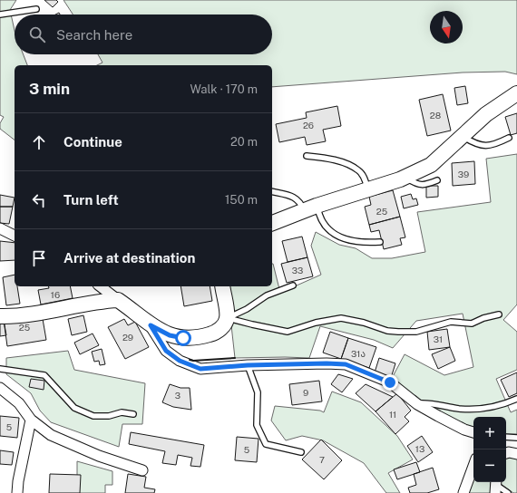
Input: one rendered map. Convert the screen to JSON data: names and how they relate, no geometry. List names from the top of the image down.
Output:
{
  "house_numbers": [
    "28",
    "26",
    "39",
    "25",
    "33",
    "16",
    "25",
    "29",
    "31",
    "31ა",
    "9",
    "3",
    "11",
    "5",
    "13",
    "5",
    "7"
  ],
  "north": "bottom",
  "page": {
    "search": "Search here",
    "heading": ["3 min", "Walk · 170 m"],
    "list": [
      ["Continue", "20 m"],
      ["Turn left", "150 m"],
      "Arrive at destination"
    ],
    "map_buttons": ["+", "−"]
  }
}
